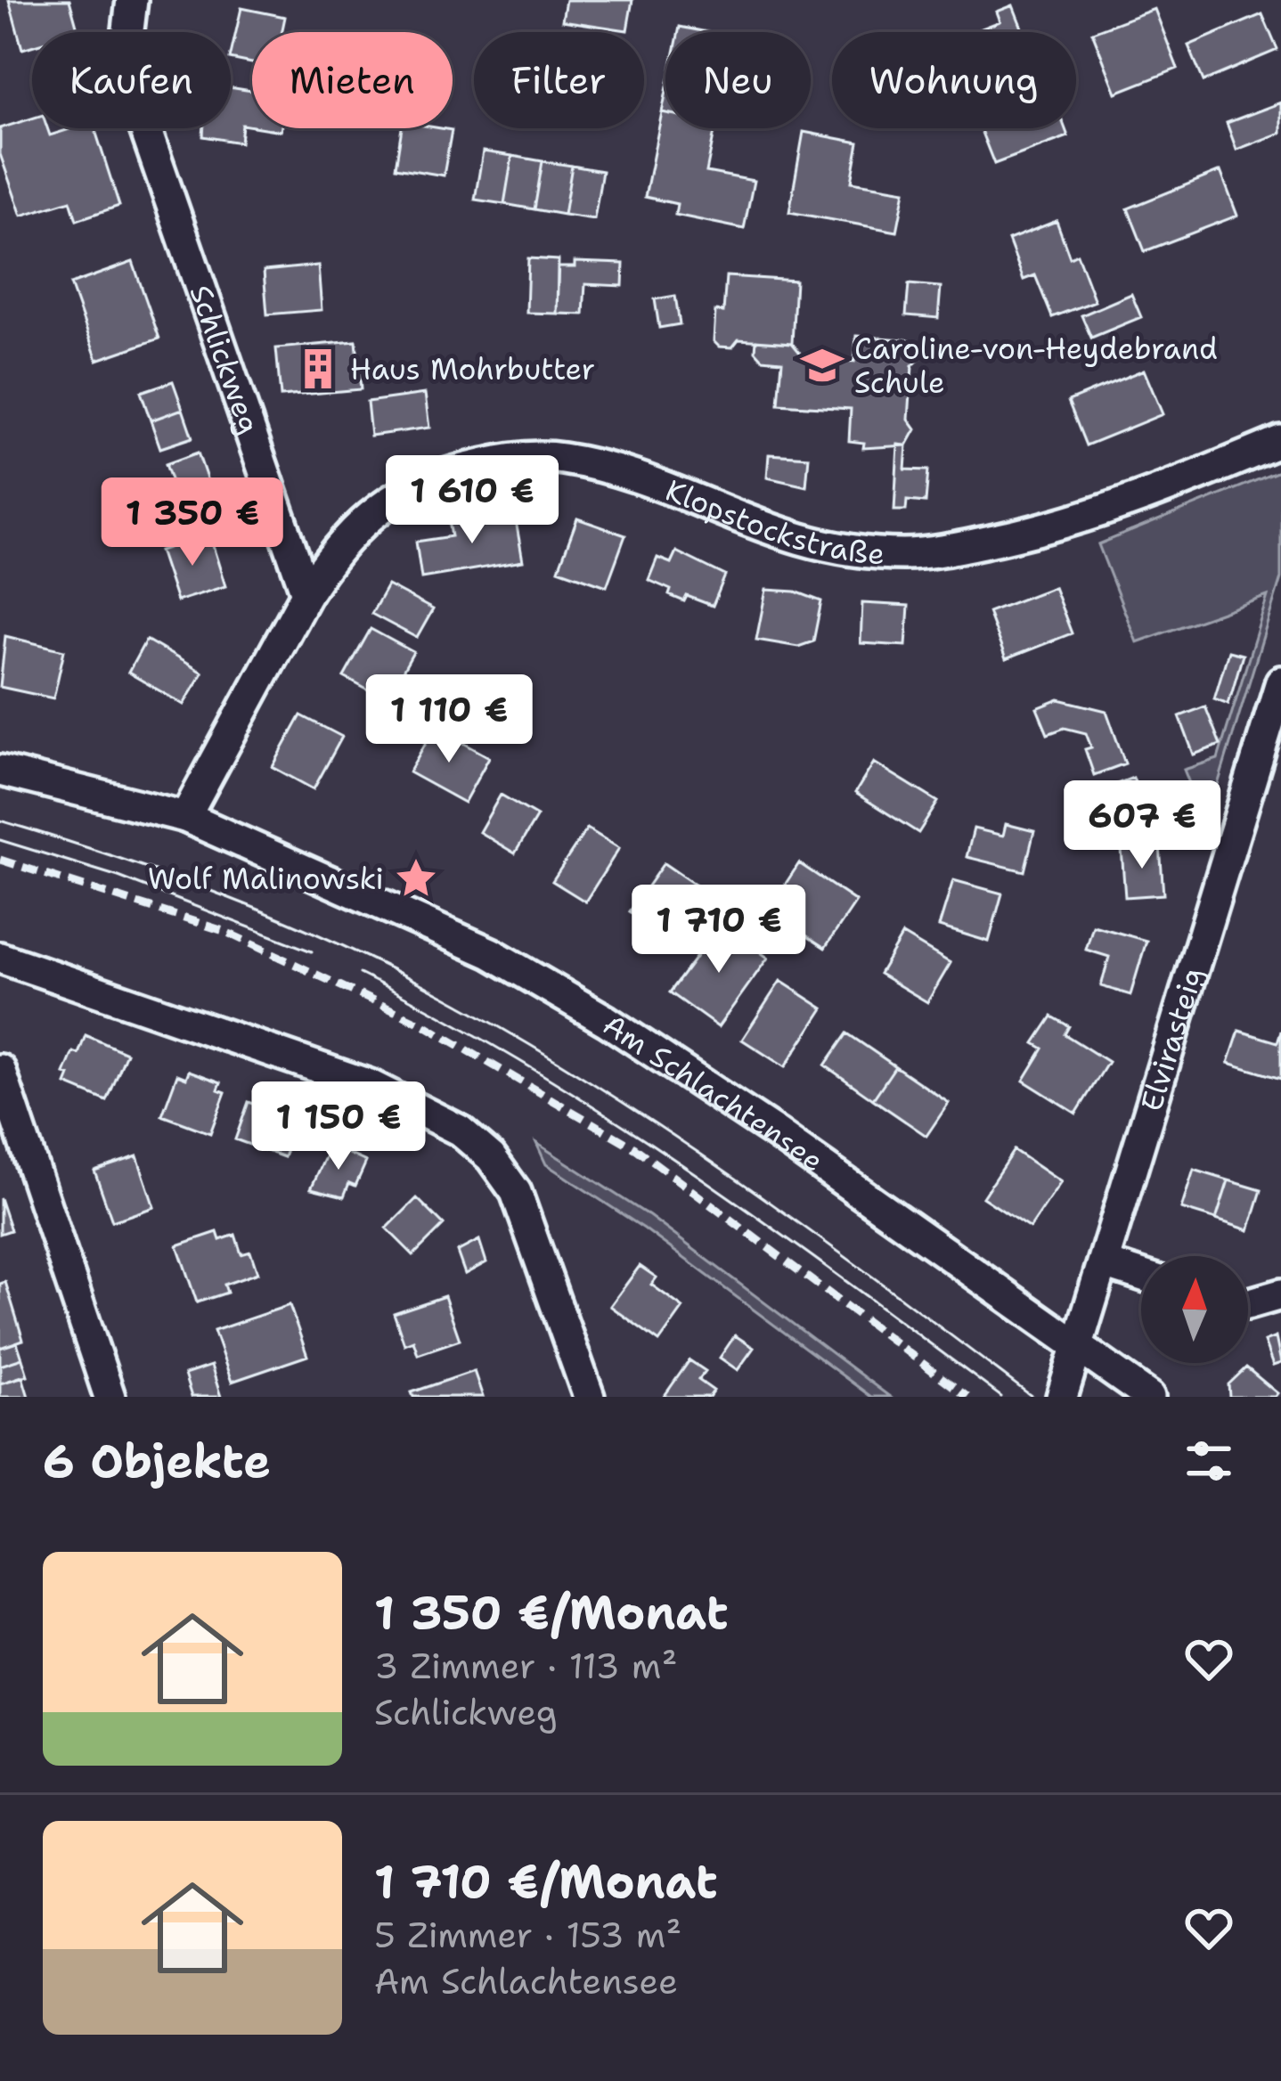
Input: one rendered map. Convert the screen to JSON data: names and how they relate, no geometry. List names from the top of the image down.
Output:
{
  "streets": {
    "street": [
      "Schlickweg",
      "Klopstockstraße",
      "Elvirasteig",
      "Am Schlachtensee"
    ]
  },
  "crossings": [
    ["Schlickweg", "Klopstockstraße"],
    ["Elvirasteig", "Am Schlachtensee"]
  ],
  "places": {
    "school or university": ["Caroline-von-Heydebrand Schule"],
    "building": ["Haus Mohrbutter"],
    "place": ["Wolf Malinowski"]
  },
  "north": "top",
  "page": {
    "chip": [
      "Kaufen",
      "Mieten",
      "Filter",
      "Neu",
      "Wohnung"
    ],
    "price": [
      "1 610 €",
      "1 350 €",
      "1 110 €",
      "607 €",
      "1 710 €",
      "1 150 €"
    ],
    "heading": "6 Objekte",
    "list": [
      {
        "name": "1 350 €/Monat",
        "note": "3 Zimmer · 113 m² · Schlickweg"
      },
      {
        "name": "1 710 €/Monat",
        "note": "5 Zimmer · 153 m² · Am Schlachtensee"
      }
    ]
  }
}
